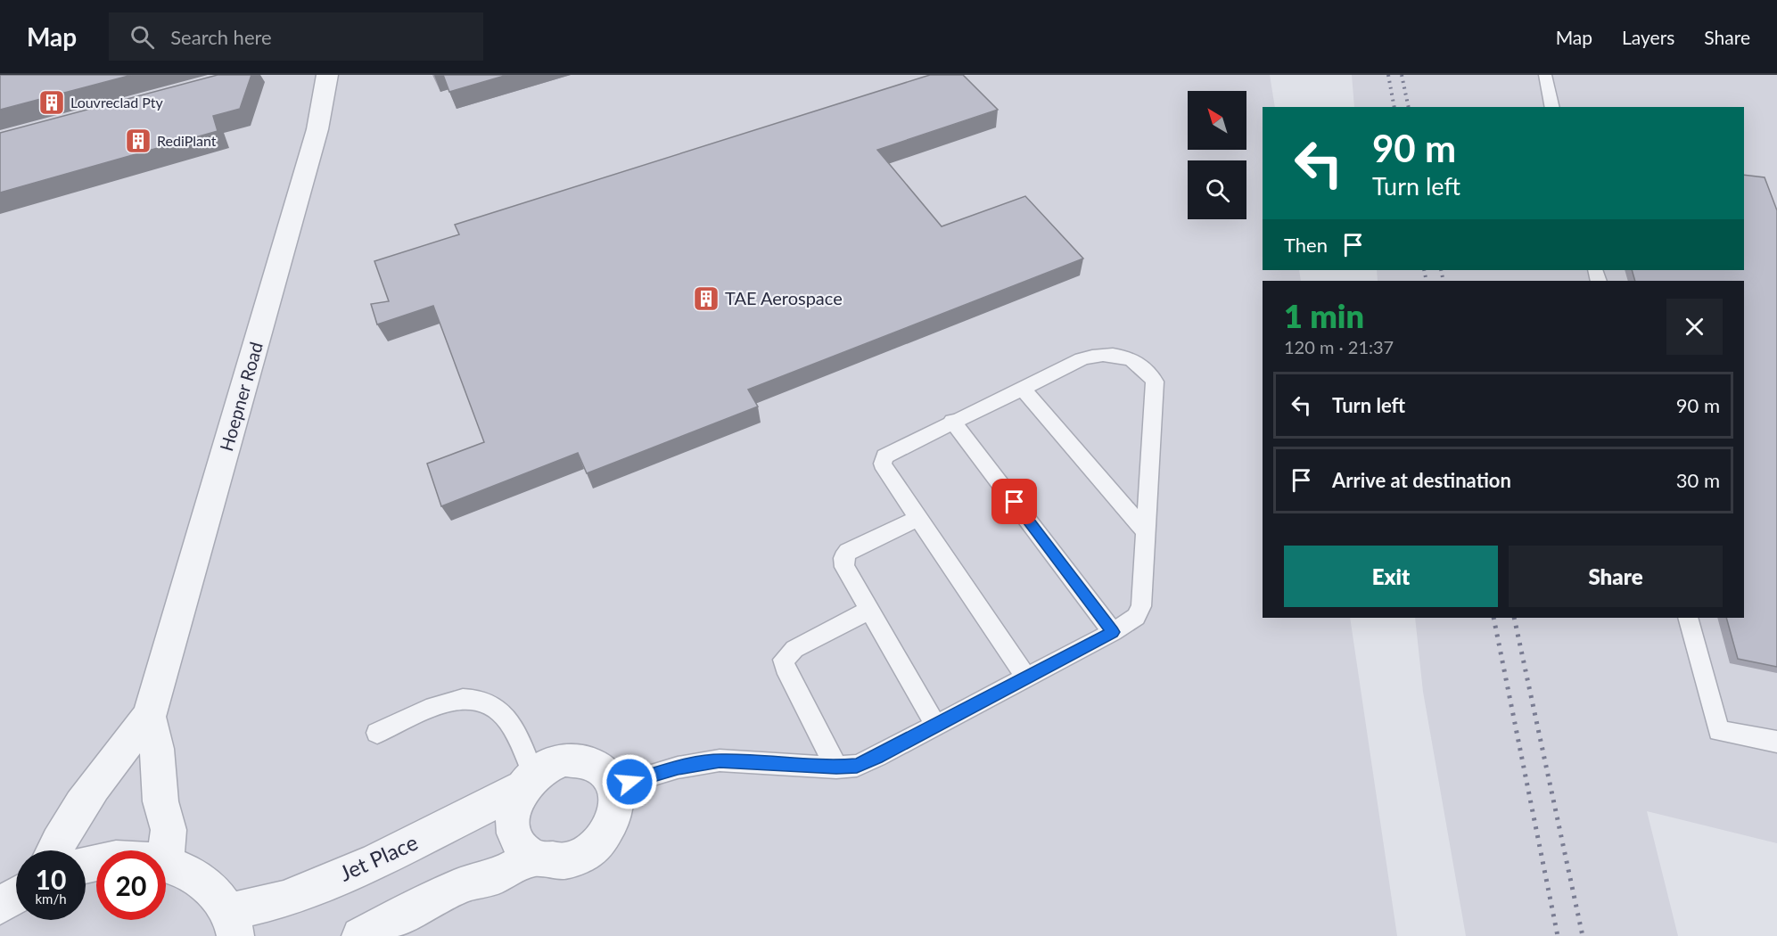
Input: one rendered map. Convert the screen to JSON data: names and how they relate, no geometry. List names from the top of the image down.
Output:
{
  "streets": {
    "street": ["Hoepner Road", "Jet Place"]
  },
  "places": {
    "building": ["Louvreclad Pty", "RediPlant", "TAE Aerospace"]
  },
  "north": "top left",
  "page": {
    "header": "Map",
    "search": "Search here",
    "nav": ["Map", "Layers", "Share"],
    "turn": ["90 m", "Turn left"],
    "then": "Then",
    "heading": ["1 min", "120 m · 21:37"],
    "list": [
      {
        "name": "Turn left",
        "value": "90 m"
      },
      {
        "name": "Arrive at destination",
        "value": "30 m"
      }
    ],
    "buttons": ["Exit", "Share"],
    "speed": "10 km/h",
    "limit": "20"
  }
}
